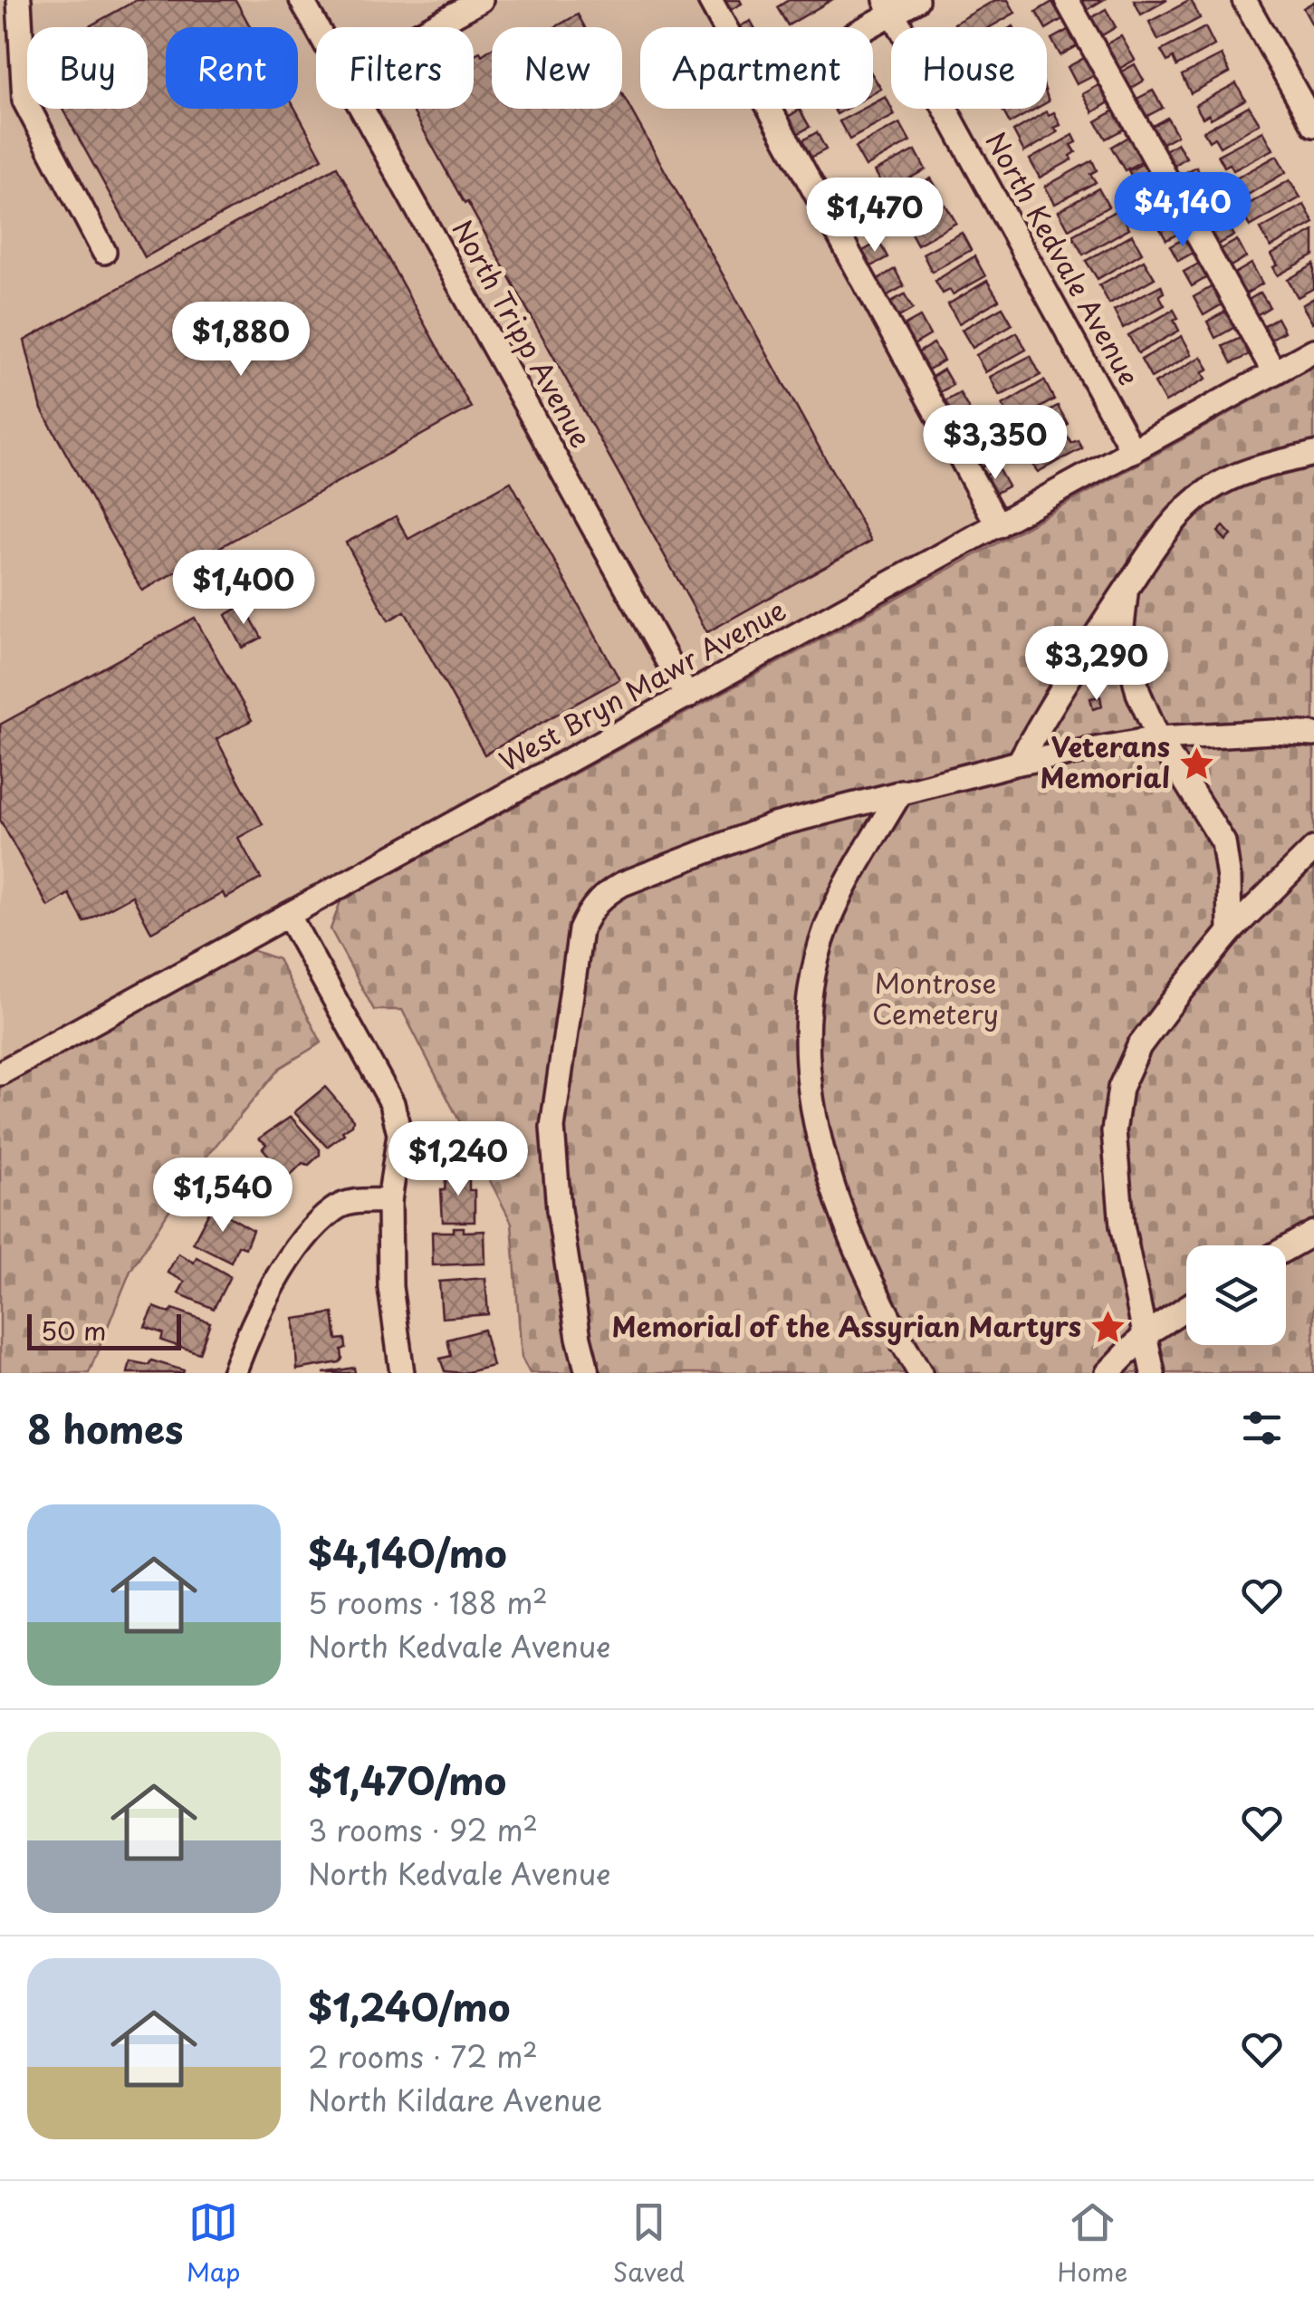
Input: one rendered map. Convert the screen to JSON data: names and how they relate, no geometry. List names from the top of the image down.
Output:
{
  "streets": {
    "street": ["North Kedvale Avenue", "North Tripp Avenue", "West Bryn Mawr Avenue"]
  },
  "crossings": [
    ["North Kedvale Avenue", "West Bryn Mawr Avenue"],
    ["North Tripp Avenue", "West Bryn Mawr Avenue"]
  ],
  "parks": ["Montrose Cemetery"],
  "places": {
    "place": ["Veterans Memorial", "Memorial of the Assyrian Martyrs"]
  },
  "scale_bar": "50 m",
  "page": {
    "chip": [
      "Buy",
      "Rent",
      "Filters",
      "New",
      "Apartment",
      "House"
    ],
    "price": [
      "$4,140",
      "$1,470",
      "$1,880",
      "$3,350",
      "$1,400",
      "$3,290",
      "$1,240",
      "$1,540"
    ],
    "scale": "50 m",
    "heading": "8 homes",
    "list": [
      {
        "name": "$4,140/mo",
        "note": "5 rooms · 188 m² · North Kedvale Avenue"
      },
      {
        "name": "$1,470/mo",
        "note": "3 rooms · 92 m² · North Kedvale Avenue"
      },
      {
        "name": "$1,240/mo",
        "note": "2 rooms · 72 m² · North Kildare Avenue"
      }
    ],
    "tabs": ["Map", "Saved", "Home"]
  }
}
